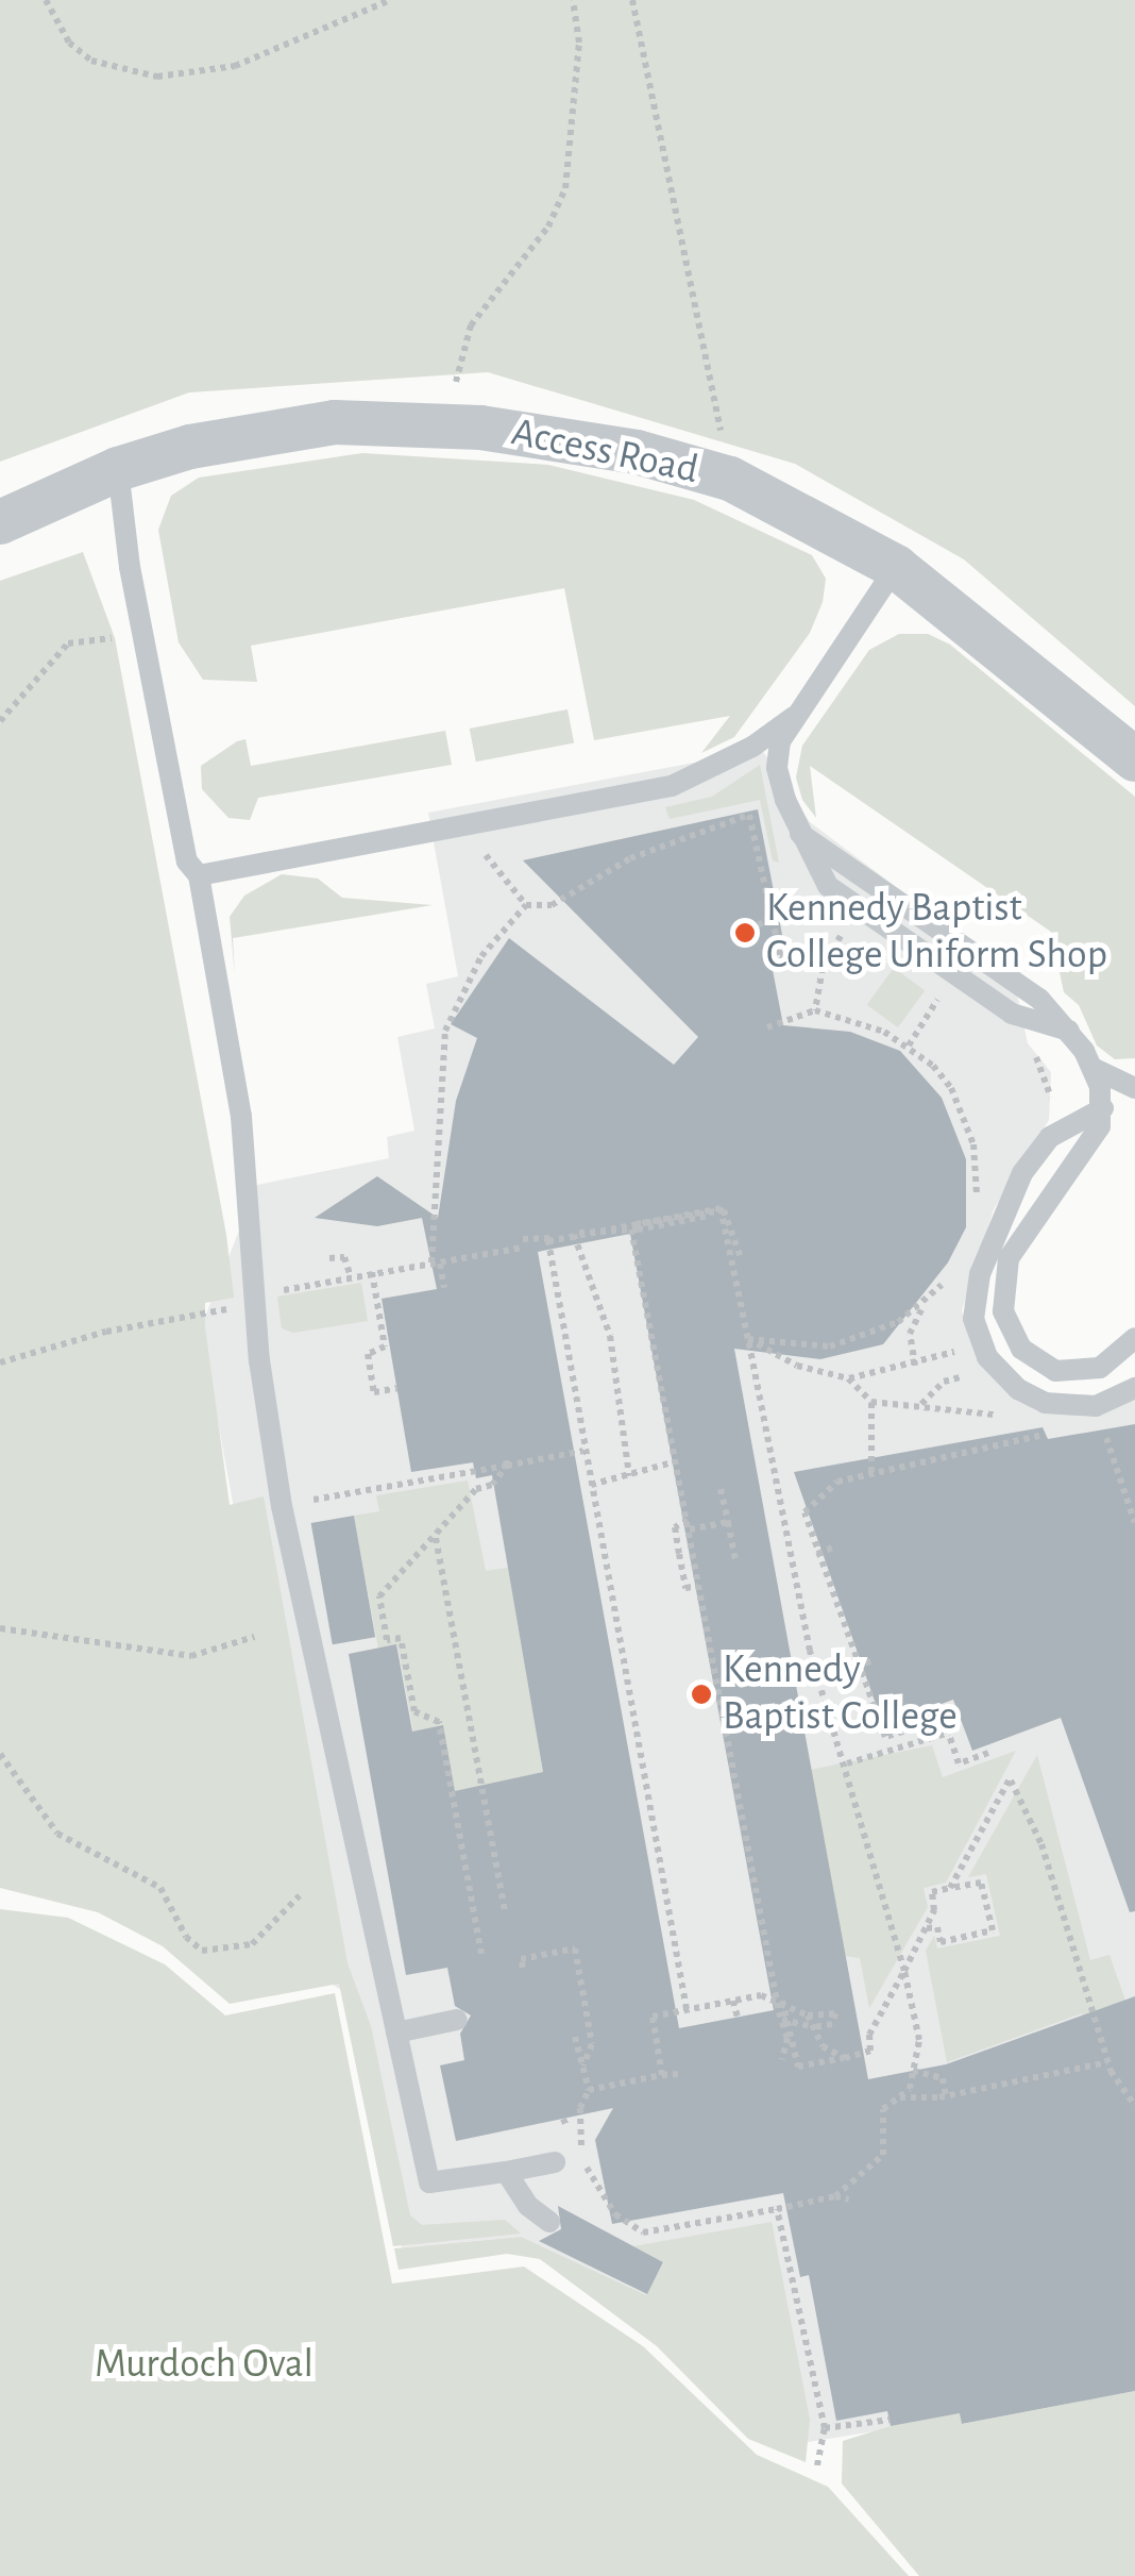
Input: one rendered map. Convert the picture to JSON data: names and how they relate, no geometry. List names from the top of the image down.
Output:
{
  "streets": {
    "street": ["Access Road"]
  },
  "parks": ["Murdoch Oval"],
  "places": ["Kennedy Baptist College Uniform Shop", "Kennedy Baptist College"]
}
